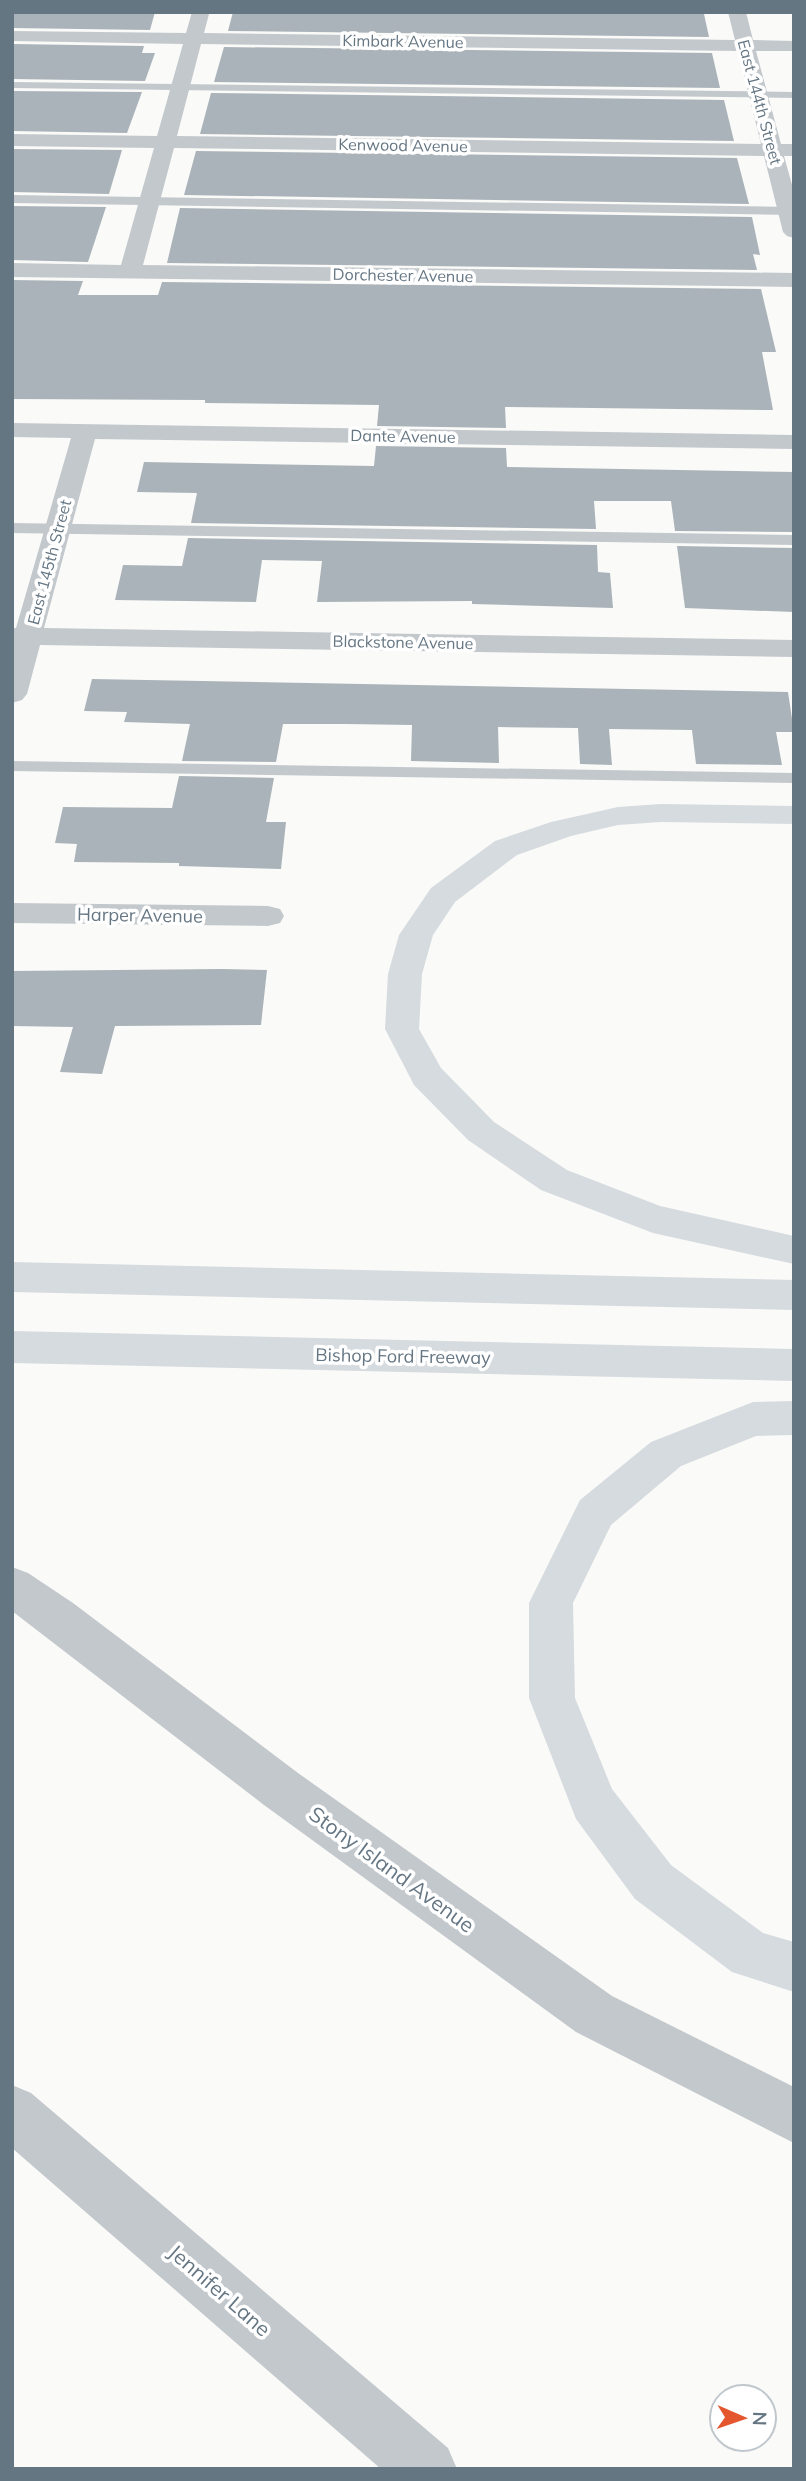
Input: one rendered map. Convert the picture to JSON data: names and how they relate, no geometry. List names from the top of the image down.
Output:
{
  "streets": {
    "highway": ["Bishop Ford Freeway"],
    "street": [
      "Kimbark Avenue",
      "East 144th Street",
      "Kenwood Avenue",
      "Dorchester Avenue",
      "Dante Avenue",
      "East 145th Street",
      "Blackstone Avenue",
      "Harper Avenue",
      "Stony Island Avenue",
      "Jennifer Lane"
    ]
  },
  "crossings": [
    ["Kimbark Avenue", "East 144th Street"],
    ["East 144th Street", "Kenwood Avenue"],
    ["Dante Avenue", "East 145th Street"],
    ["East 145th Street", "Blackstone Avenue"]
  ],
  "north": "right"
}
